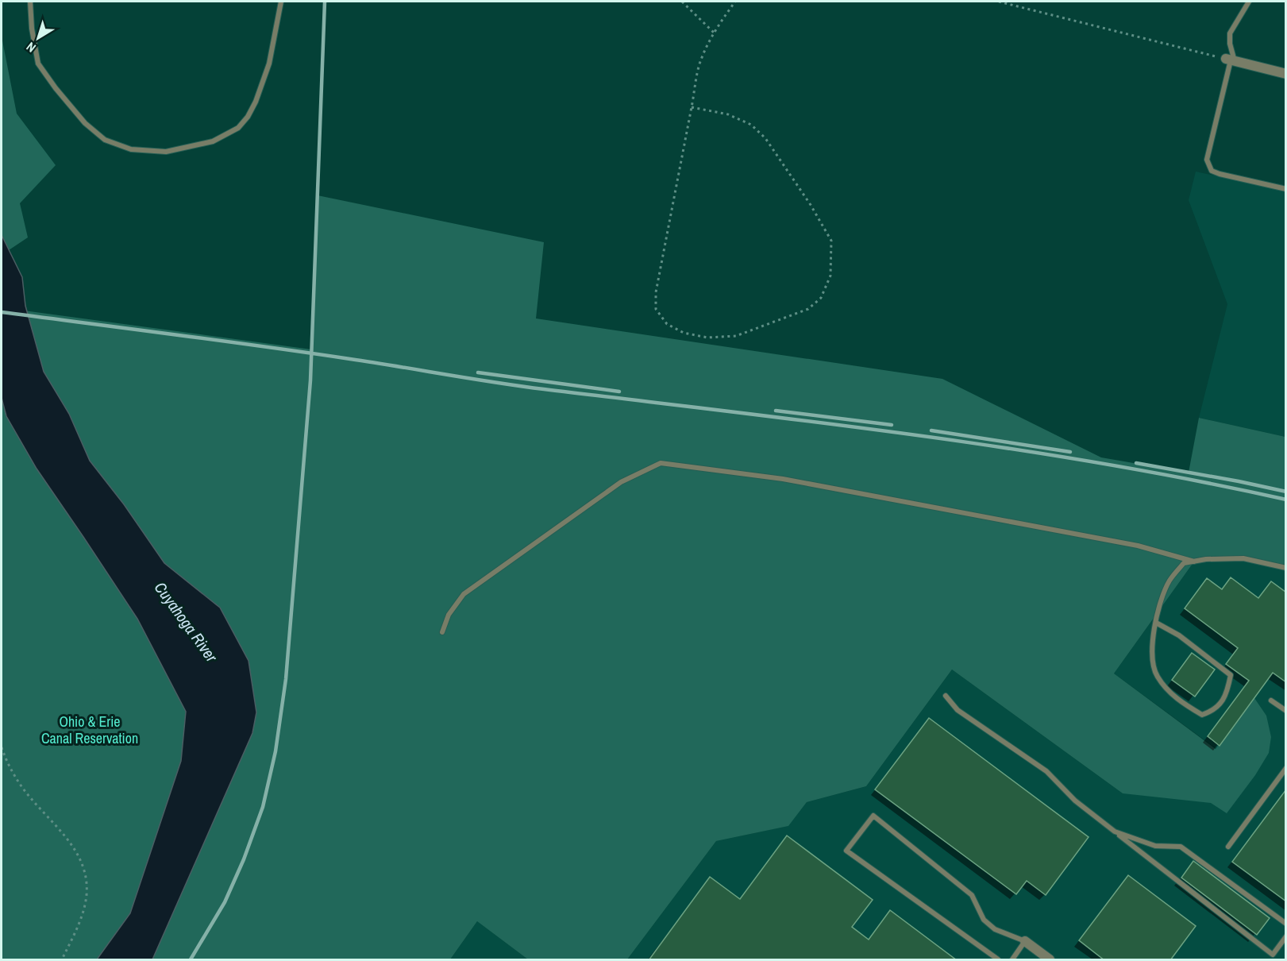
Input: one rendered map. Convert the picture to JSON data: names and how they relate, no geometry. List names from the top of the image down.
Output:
{
  "water": ["Cuyahoga River"],
  "parks": ["Ohio & Erie Canal Reservation"],
  "north": "bottom left"
}
